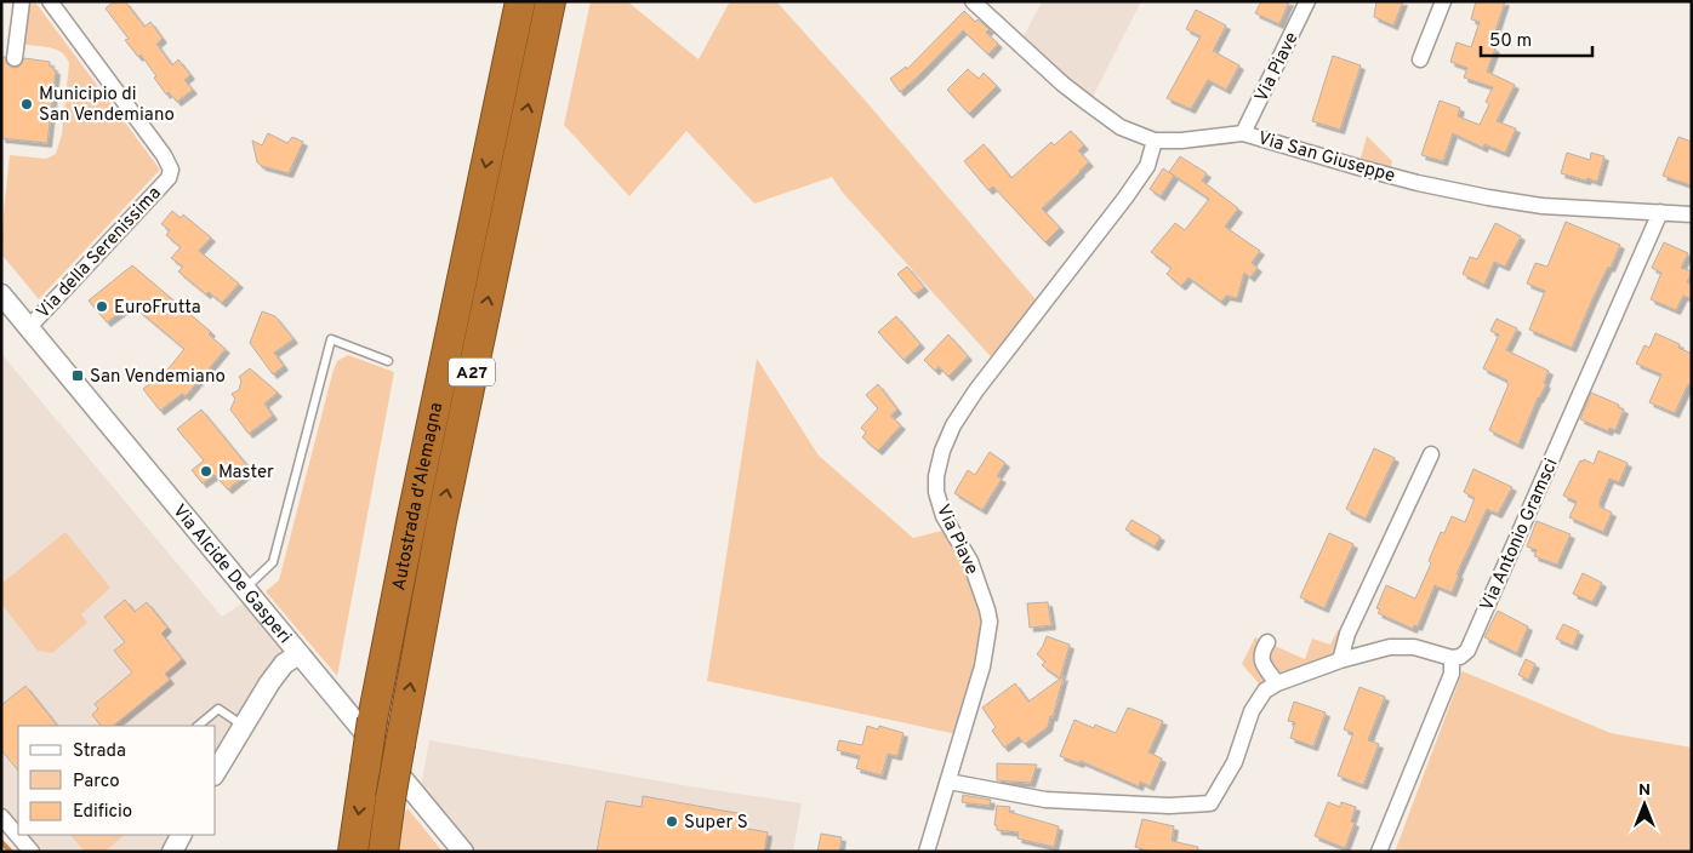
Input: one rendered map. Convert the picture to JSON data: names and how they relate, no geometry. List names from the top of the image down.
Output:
{
  "streets": {
    "highway": ["A27", "Autostrada d'Alemagna"],
    "street": [
      "Via Piave",
      "Via San Giuseppe",
      "Via della Serenissima",
      "Via Antonio Gramsci",
      "Via Alcide De Gasperi"
    ]
  },
  "crossings": [
    ["Via Piave", "Via San Giuseppe"],
    ["Via San Giuseppe", "Via Antonio Gramsci"],
    ["Via della Serenissima", "Via Alcide De Gasperi"]
  ],
  "places": {
    "other": [
      "Municipio di San Vendemiano",
      "EuroFrutta",
      "Master",
      "Super S"
    ],
    "transit": ["San Vendemiano"]
  },
  "legend": ["Strada", "Parco", "Edificio"],
  "scale_bar": "50 m",
  "north": "top"
}
